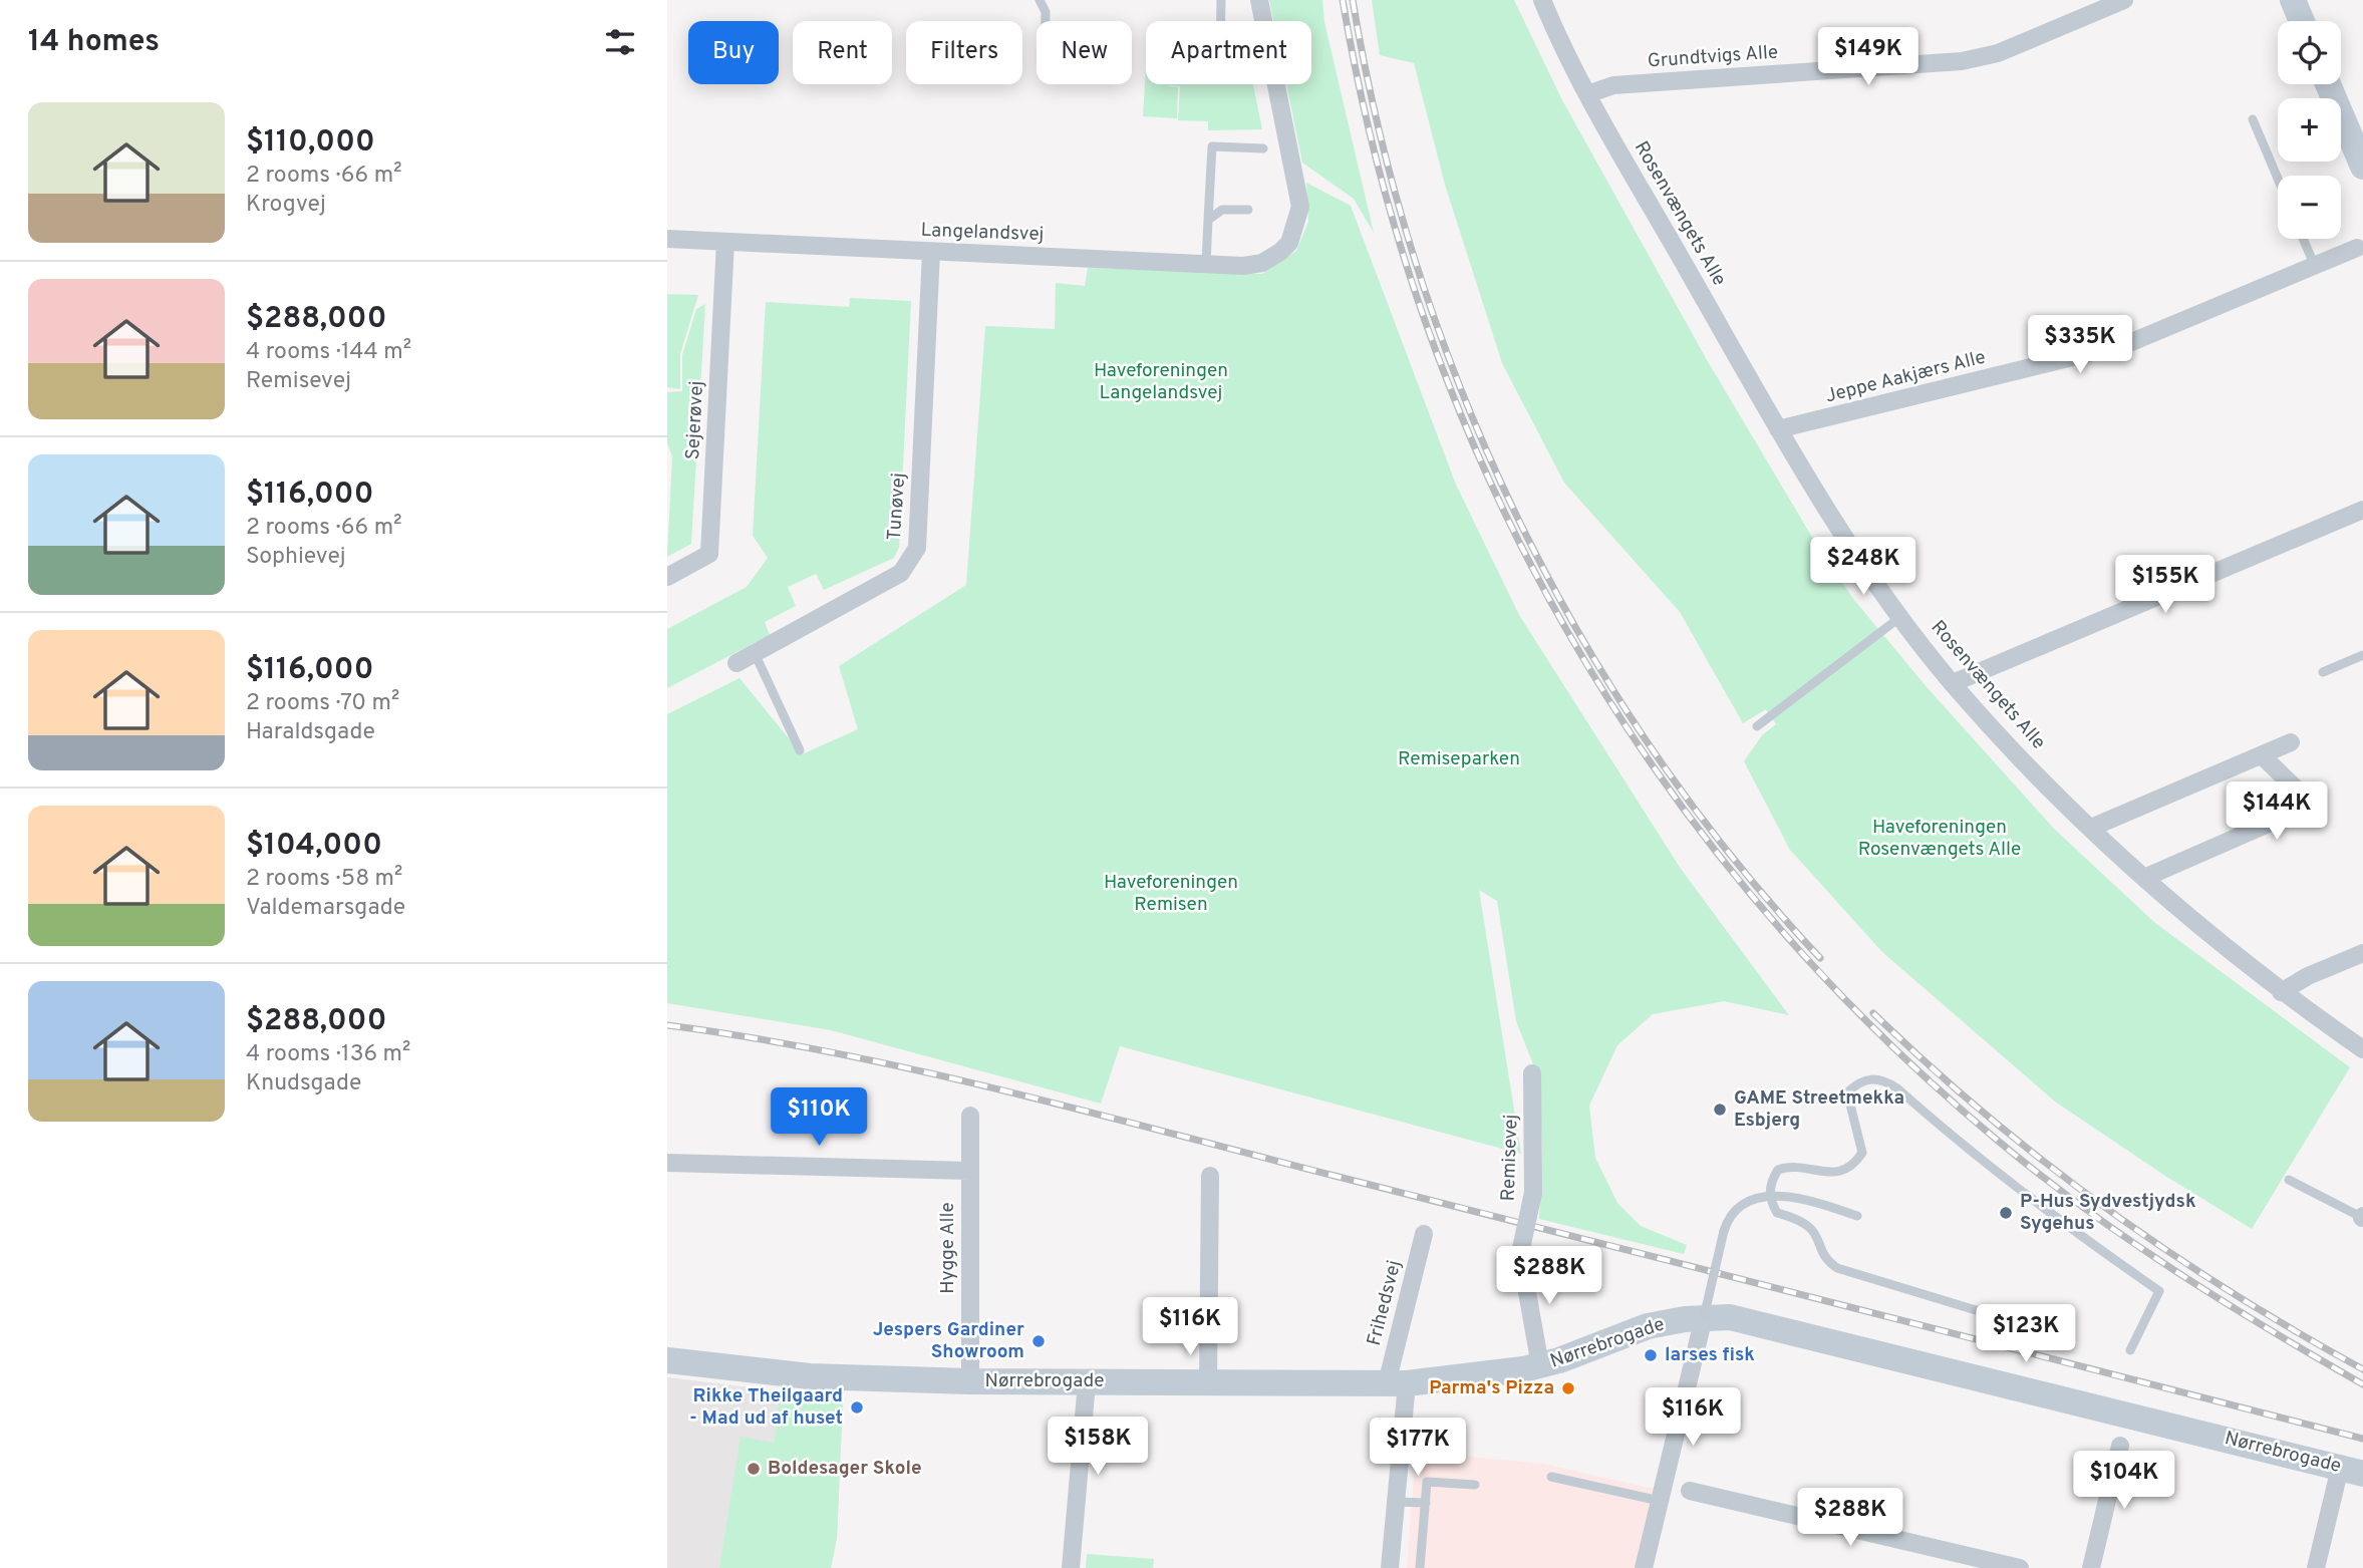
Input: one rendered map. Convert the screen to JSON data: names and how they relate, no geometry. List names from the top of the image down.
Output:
{
  "streets": {
    "street": [
      "Grundtvigs Alle",
      "Rosenvængets Alle",
      "Langelandsvej",
      "Jeppe Aakjærs Alle",
      "Sejerøvej",
      "Tunøvej",
      "Remisevej",
      "Hygge Alle",
      "Frihedsvej",
      "Nørrebrogade"
    ]
  },
  "crossings": [
    ["Grundtvigs Alle", "Rosenvængets Alle"],
    ["Rosenvængets Alle", "Jeppe Aakjærs Alle"],
    ["Langelandsvej", "Sejerøvej"],
    ["Langelandsvej", "Tunøvej"],
    ["Remisevej", "Nørrebrogade"],
    ["Hygge Alle", "Nørrebrogade"],
    ["Frihedsvej", "Nørrebrogade"]
  ],
  "parks": [
    "Haveforeningen Langelandsvej",
    "Remiseparken",
    "Haveforeningen Rosenvængets Alle",
    "Haveforeningen Remisen"
  ],
  "places": [
    "GAME Streetmekka Esbjerg",
    "P-Hus Sydvestjydsk Sygehus",
    "Jespers Gardiner Showroom",
    "larses fisk",
    "Parma's Pizza",
    "Rikke Theilgaard - Mad ud af huset",
    "Boldesager Skole"
  ],
  "page": {
    "heading": "14 homes",
    "map_buttons": ["+", "−"],
    "chip": [
      "Buy",
      "Rent",
      "Filters",
      "New",
      "Apartment"
    ],
    "price": [
      "$149K",
      "$335K",
      "$248K",
      "$155K",
      "$144K",
      "$110K",
      "$288K",
      "$116K",
      "$123K",
      "$116K",
      "$158K",
      "$177K",
      "$104K",
      "$288K"
    ],
    "list": [
      {
        "name": "$110,000",
        "note": "2 rooms · 66 m² · Krogvej"
      },
      {
        "name": "$288,000",
        "note": "4 rooms · 144 m² · Remisevej"
      },
      {
        "name": "$116,000",
        "note": "2 rooms · 66 m² · Sophievej"
      },
      {
        "name": "$116,000",
        "note": "2 rooms · 70 m² · Haraldsgade"
      },
      {
        "name": "$104,000",
        "note": "2 rooms · 58 m² · Valdemarsgade"
      },
      {
        "name": "$288,000",
        "note": "4 rooms · 136 m² · Knudsgade"
      }
    ]
  }
}
